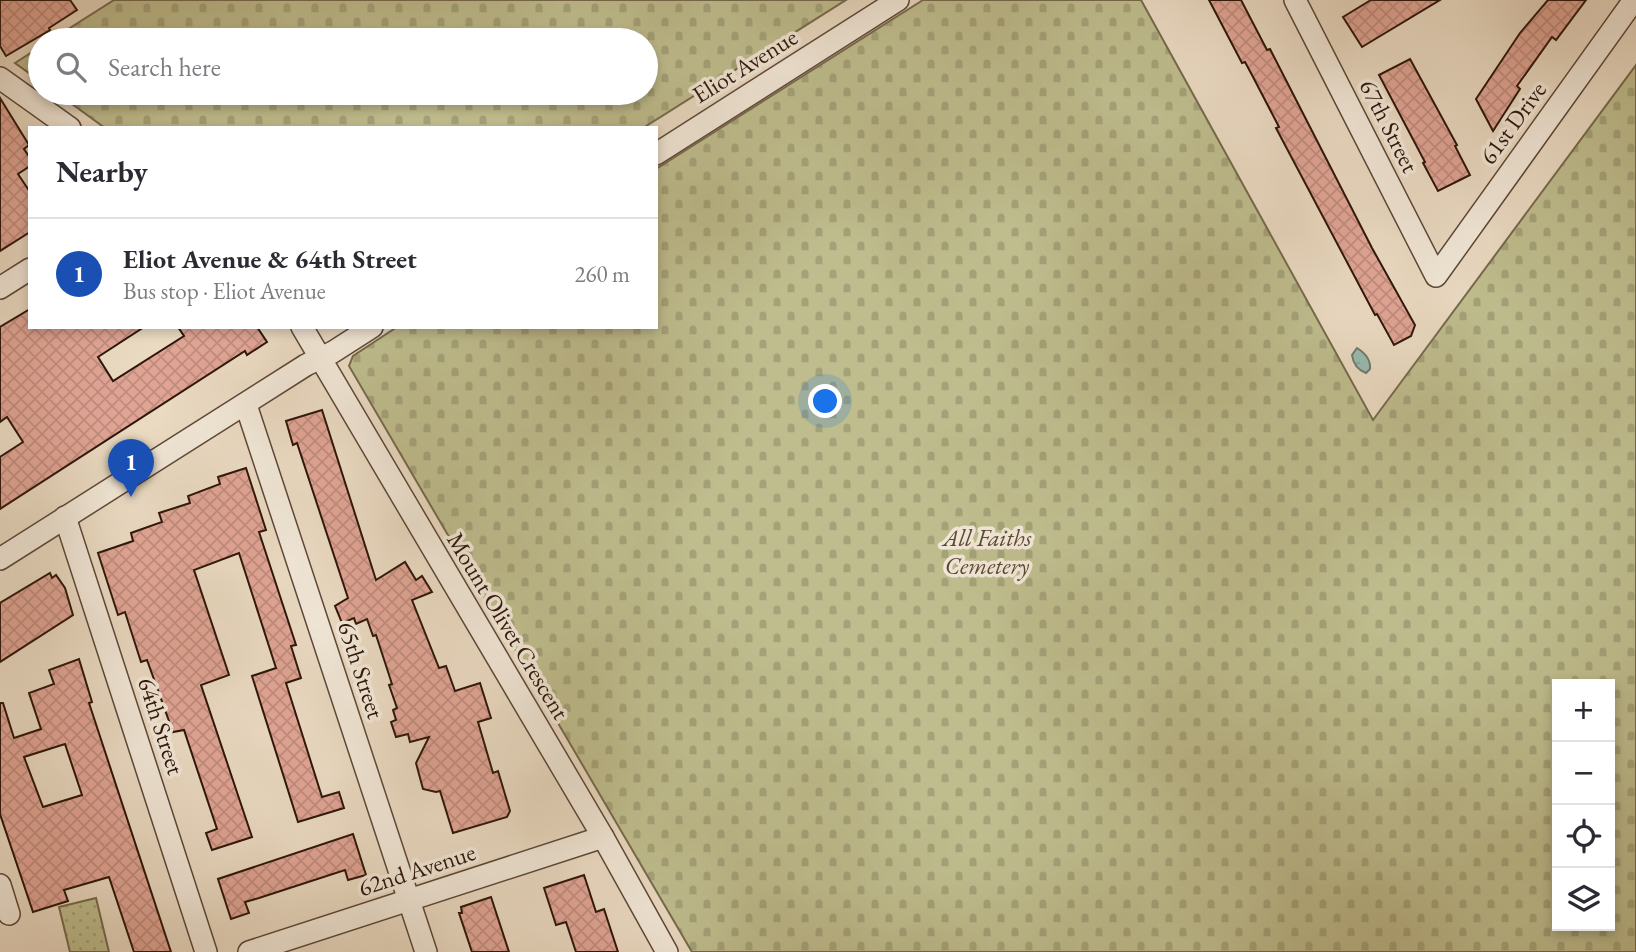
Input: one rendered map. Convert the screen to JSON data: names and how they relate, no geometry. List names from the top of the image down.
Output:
{
  "streets": {
    "street": [
      "Eliot Avenue",
      "61st Drive",
      "67th Street",
      "Mount Olivet Crescent",
      "65th Street",
      "64th Street",
      "62nd Avenue"
    ]
  },
  "crossings": [
    ["61st Drive", "67th Street"],
    ["Mount Olivet Crescent", "62nd Avenue"],
    ["65th Street", "62nd Avenue"]
  ],
  "parks": ["All Faiths Cemetery"],
  "page": {
    "search": "Search here",
    "heading": "Nearby",
    "list": [
      {
        "mark": "1",
        "name": "Eliot Avenue & 64th Street",
        "note": "Bus stop · Eliot Avenue",
        "value": "260 m"
      }
    ],
    "pins": "1",
    "map_buttons": ["+", "−"]
  }
}
